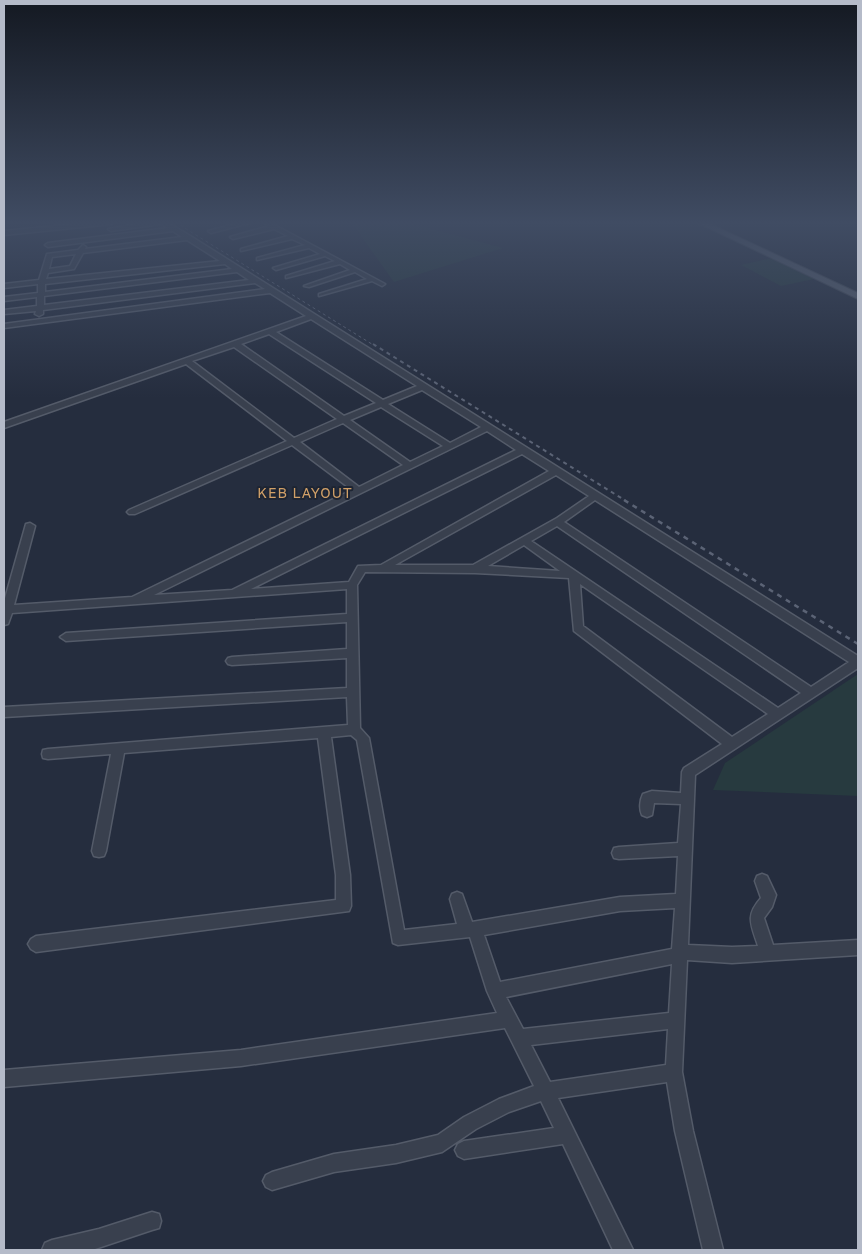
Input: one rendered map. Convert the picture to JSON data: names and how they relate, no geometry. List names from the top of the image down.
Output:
{
  "districts": ["KEB LAYOUT"]
}
